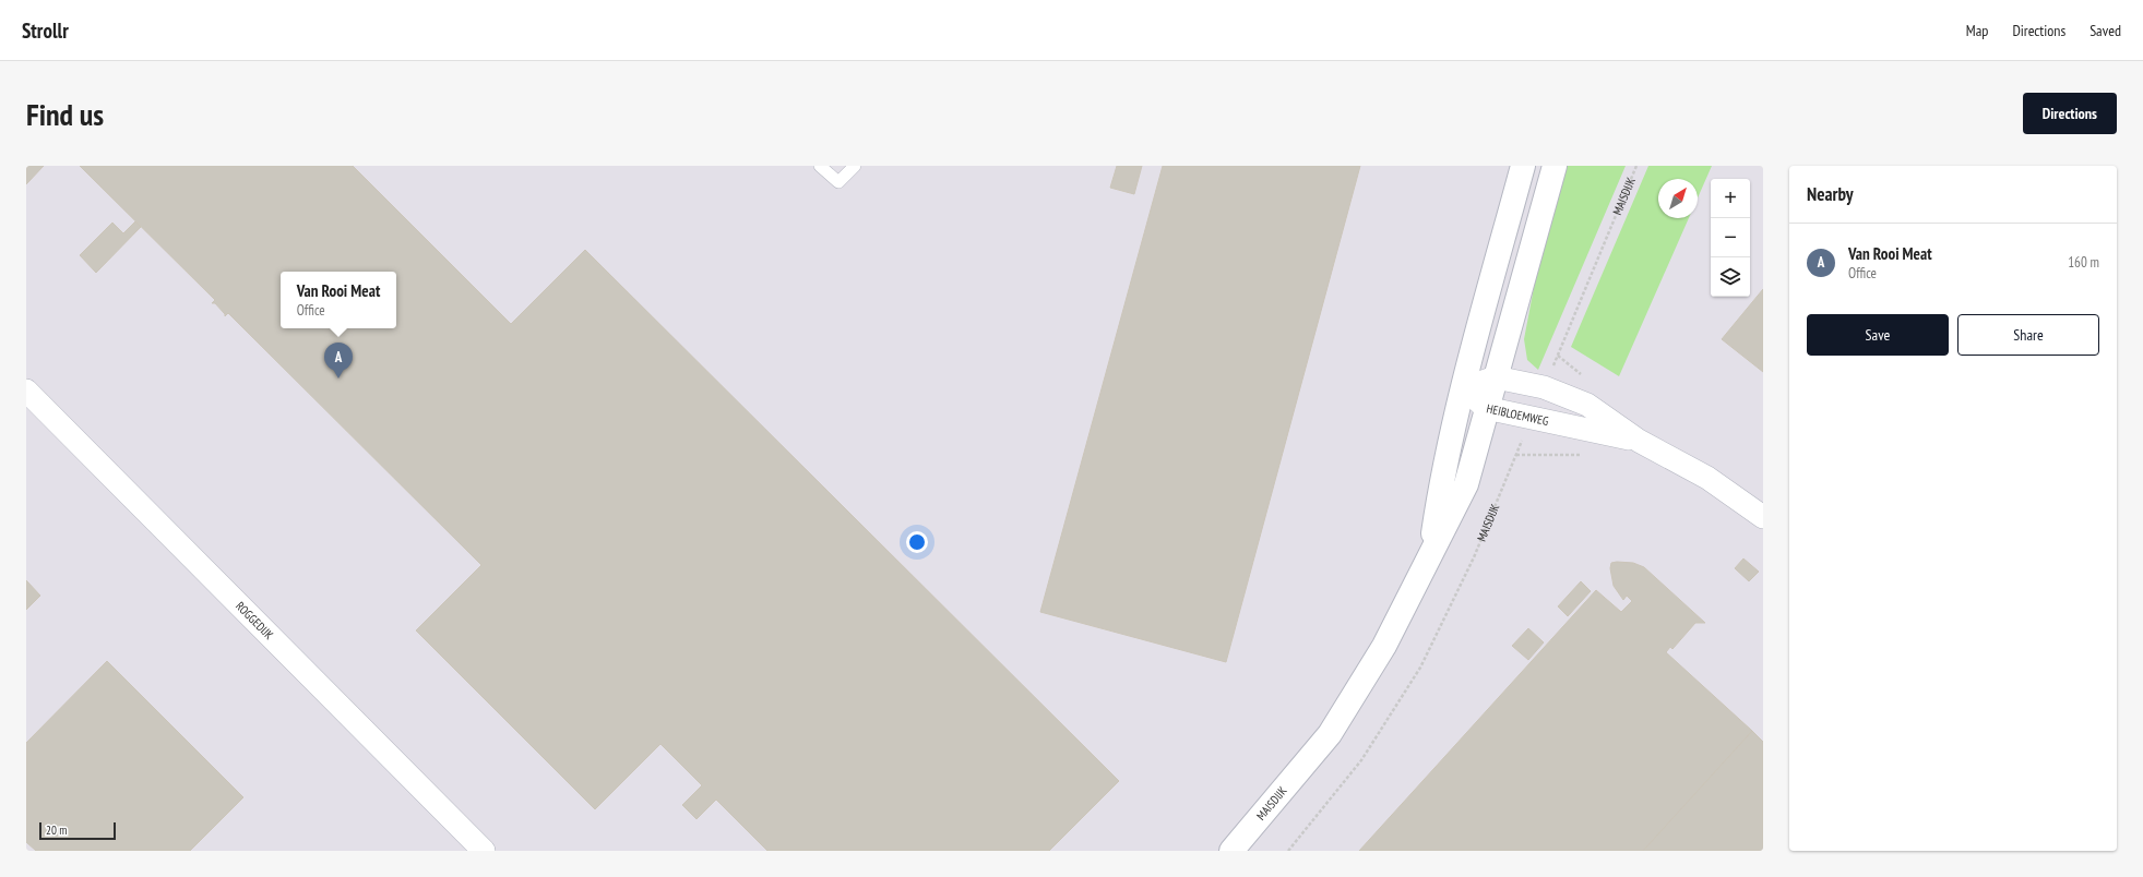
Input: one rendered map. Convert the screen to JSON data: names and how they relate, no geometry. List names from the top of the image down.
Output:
{
  "streets": {
    "street": ["MAISDIJK", "HEIBLOEMWEG", "ROGGEDIJK"]
  },
  "crossings": [
    ["MAISDIJK", "HEIBLOEMWEG"]
  ],
  "scale_bar": "20 m",
  "north": "top right",
  "page": {
    "header": "Strollr",
    "nav": ["Map", "Directions", "Saved"],
    "buttons": [
      "Directions",
      ["Save", "Share"]
    ],
    "title": "Find us",
    "heading": "Nearby",
    "map_buttons": ["+", "−"],
    "list": [
      {
        "mark": "A",
        "name": "Van Rooi Meat",
        "note": "Office",
        "value": "160 m"
      }
    ],
    "popup": ["Van Rooi Meat", "Office"],
    "pins": "A",
    "scale": "20 m"
  }
}
